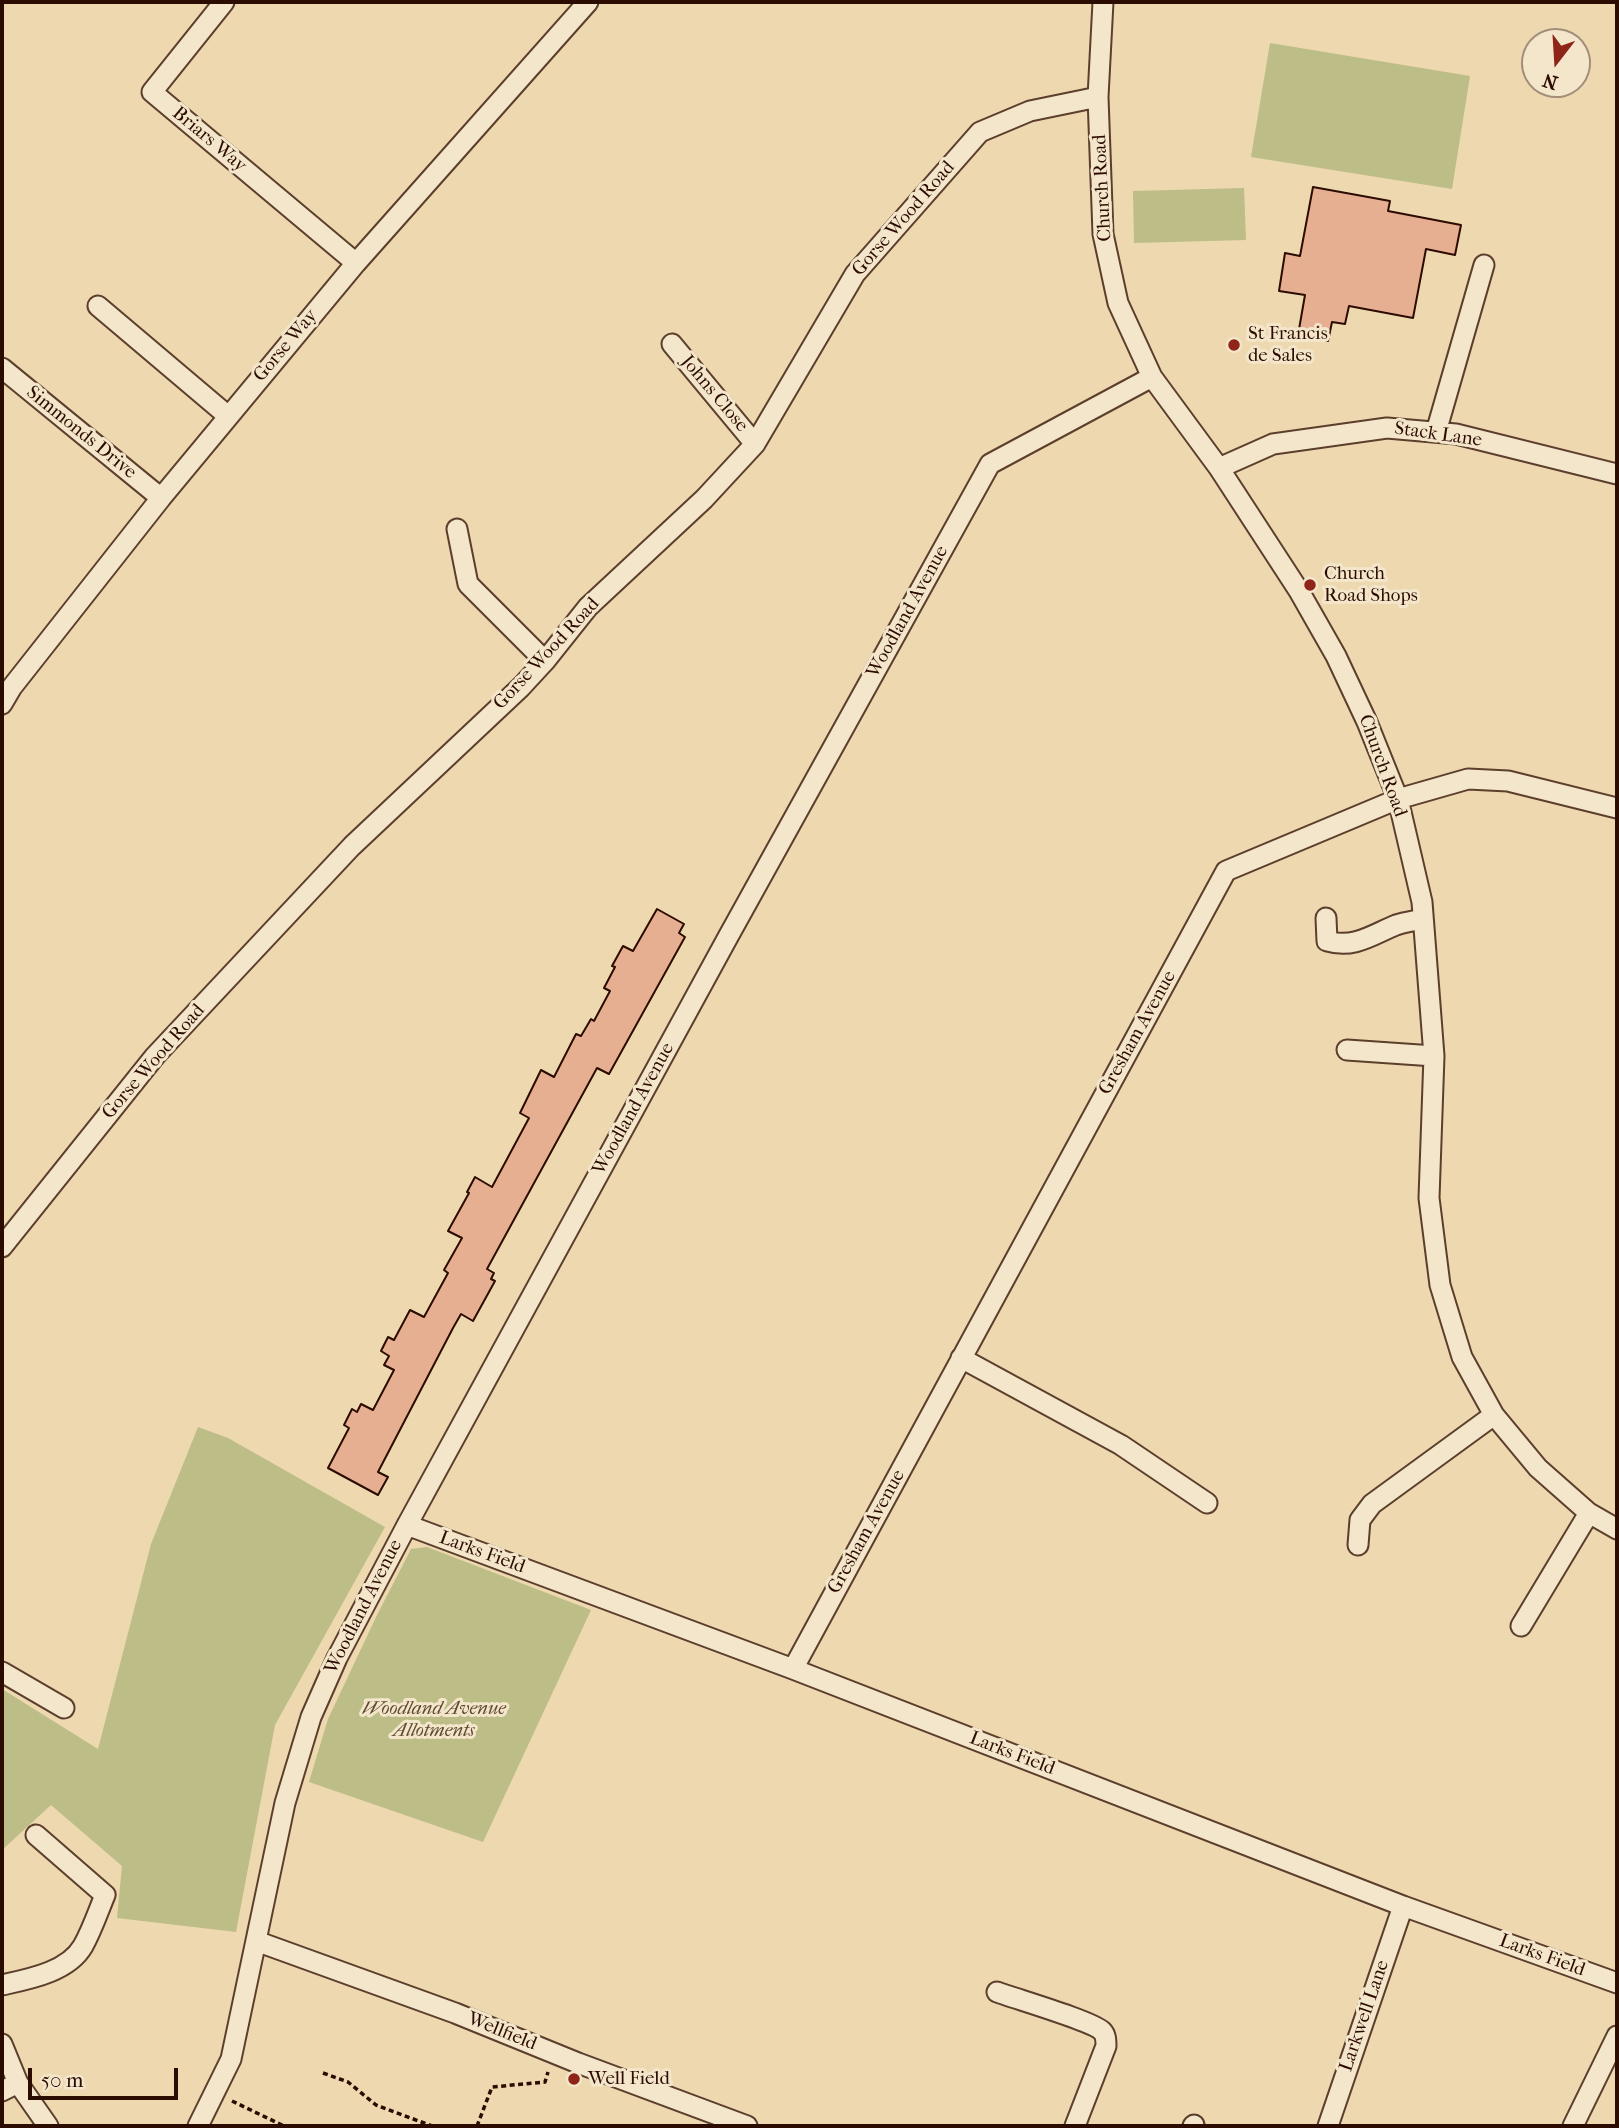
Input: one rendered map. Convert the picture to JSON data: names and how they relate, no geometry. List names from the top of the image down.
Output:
{
  "streets": {
    "street": [
      "Briars Way",
      "Church Road",
      "Gorse Wood Road",
      "Gorse Way",
      "Johns Close",
      "Simmonds Drive",
      "Stack Lane",
      "Woodland Avenue",
      "Gresham Avenue",
      "Larks Field",
      "Larkwell Lane",
      "Wellfield"
    ]
  },
  "crossings": [
    ["Briars Way", "Gorse Way"],
    ["Church Road", "Gorse Wood Road"],
    ["Church Road", "Stack Lane"],
    ["Church Road", "Woodland Avenue"],
    ["Church Road", "Gresham Avenue"],
    ["Gorse Wood Road", "Johns Close"],
    ["Gorse Way", "Simmonds Drive"],
    ["Woodland Avenue", "Larks Field"],
    ["Woodland Avenue", "Wellfield"],
    ["Gresham Avenue", "Larks Field"],
    ["Larks Field", "Larkwell Lane"]
  ],
  "parks": ["Woodland Avenue Allotments"],
  "places": ["St Francis de Sales", "Church Road Shops", "Well Field"],
  "scale_bar": "50 m",
  "north": "bottom"
}
